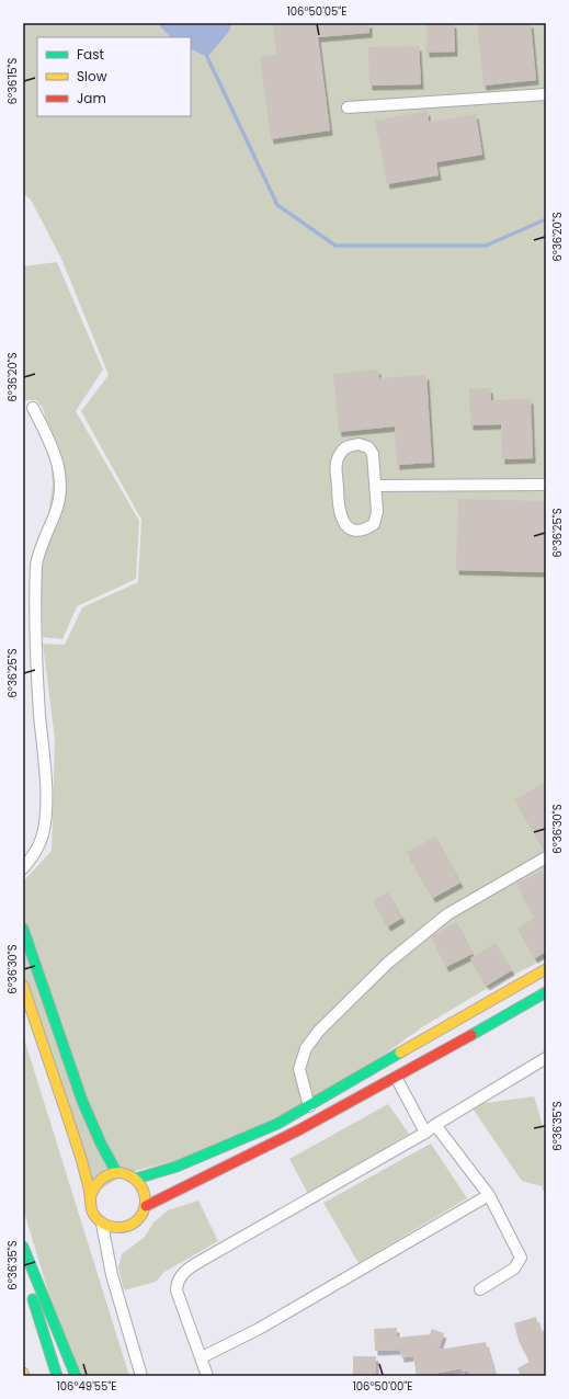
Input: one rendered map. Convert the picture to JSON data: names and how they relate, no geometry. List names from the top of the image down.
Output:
{
  "legend": ["Fast", "Slow", "Jam"],
  "coordinates": [
    "106°50'05\"E",
    "6°36'15\"S",
    "6°36'20\"S",
    "6°36'25\"S",
    "6°36'30\"S",
    "6°36'35\"S",
    "106°49'55\"E",
    "106°50'00\"E"
  ]
}
